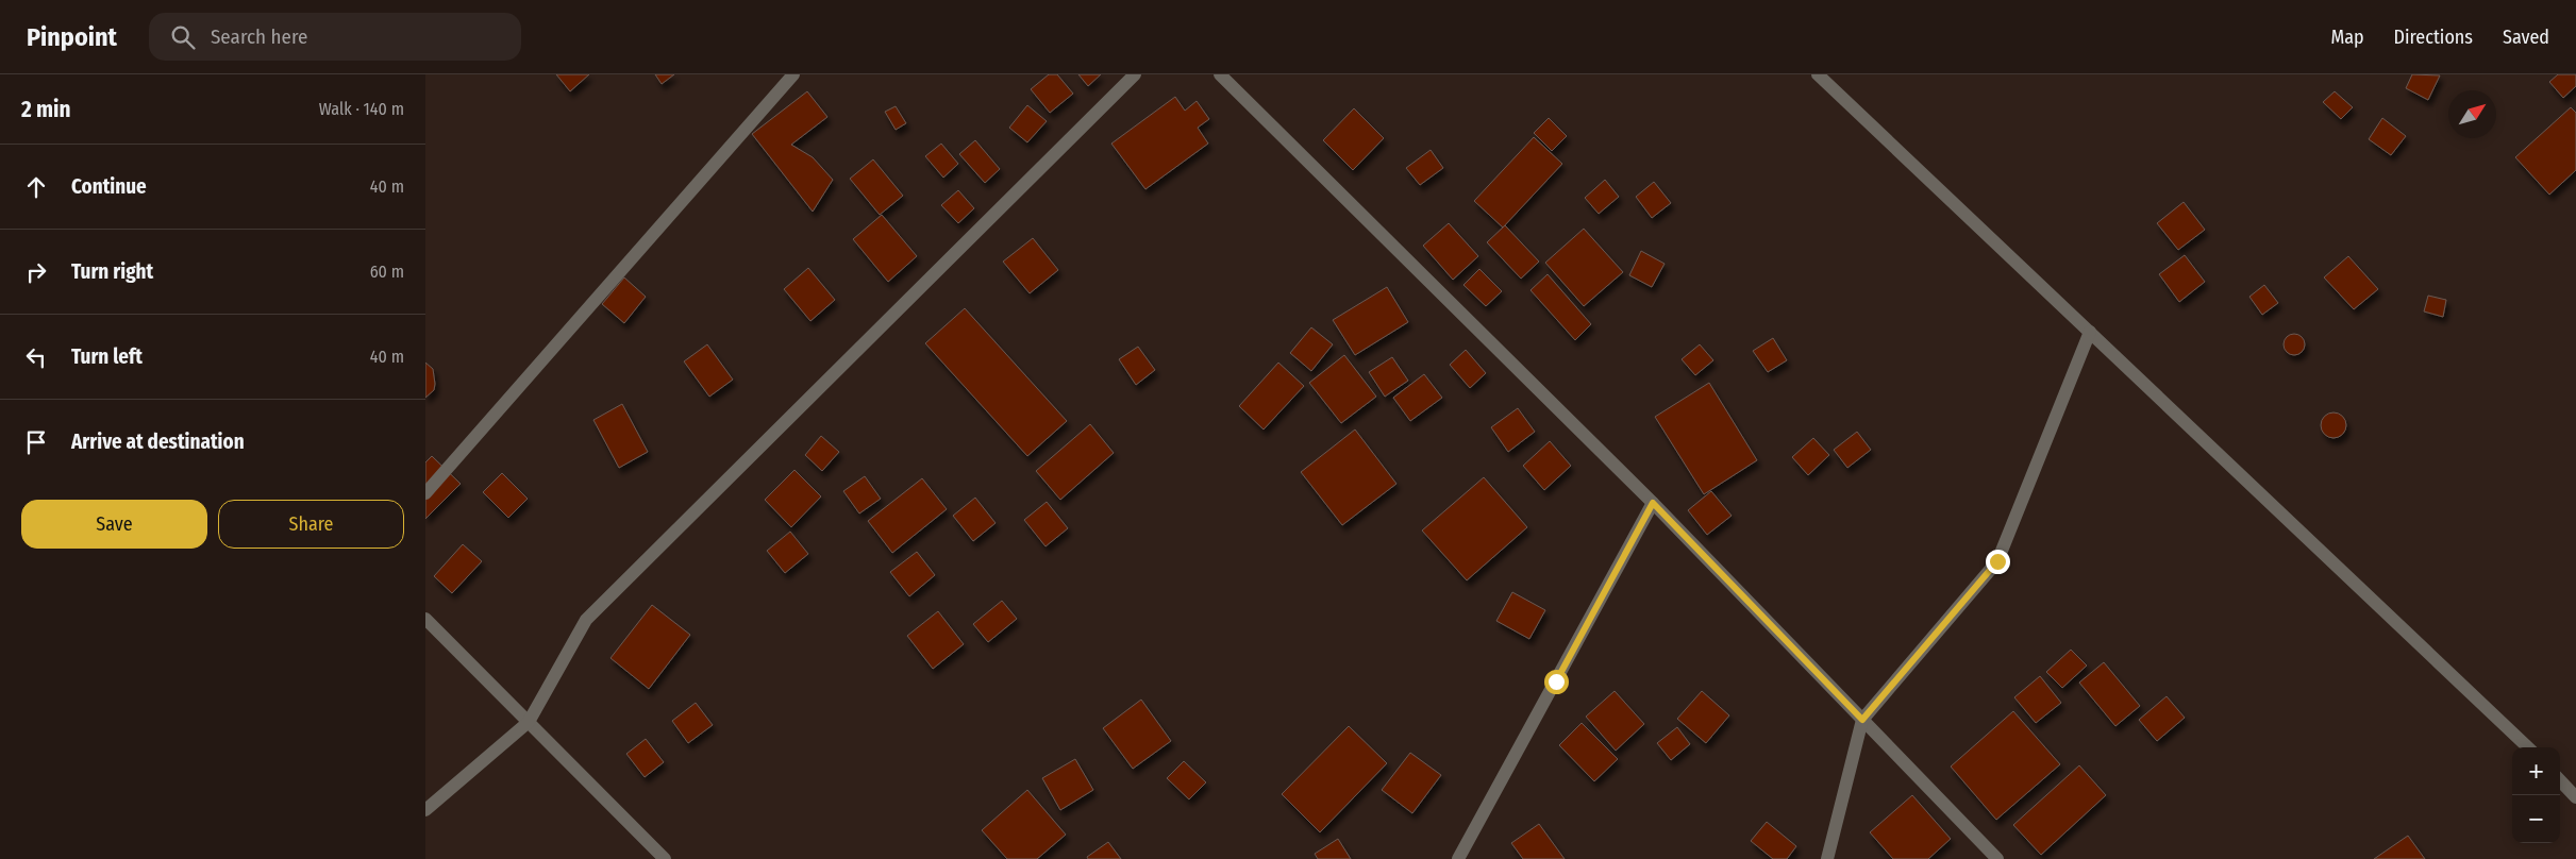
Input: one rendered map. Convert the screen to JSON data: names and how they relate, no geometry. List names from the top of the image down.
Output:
{
  "north": "top right",
  "page": {
    "header": "Pinpoint",
    "search": "Search here",
    "nav": ["Map", "Directions", "Saved"],
    "heading": ["2 min", "Walk · 140 m"],
    "list": [
      ["Continue", "40 m"],
      ["Turn right", "60 m"],
      ["Turn left", "40 m"],
      "Arrive at destination"
    ],
    "buttons": ["Save", "Share"],
    "map_buttons": ["+", "−"]
  }
}
